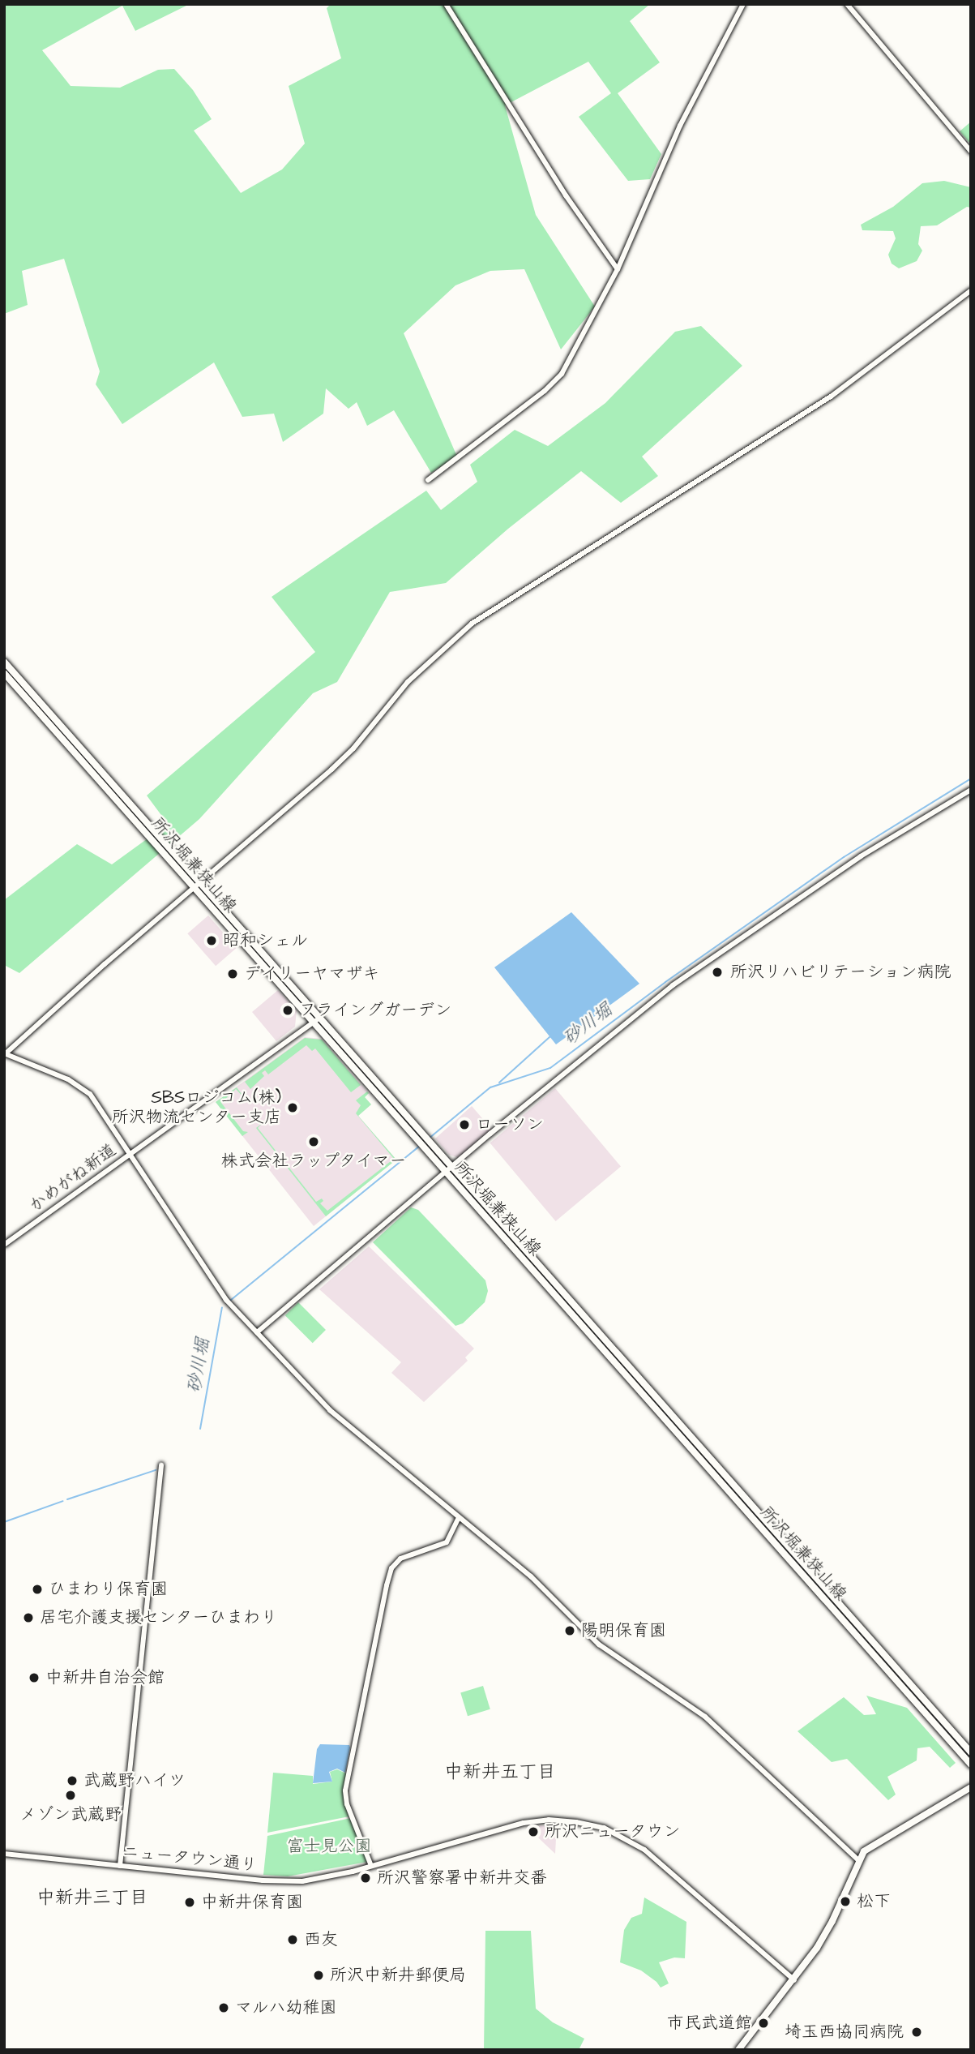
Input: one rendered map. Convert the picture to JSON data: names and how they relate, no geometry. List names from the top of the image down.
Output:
{
  "streets": {
    "main road": ["所沢堀兼狭山線"],
    "street": ["かめがね新道", "ニュータウン通り"]
  },
  "crossings": [
    ["所沢堀兼狭山線", "かめがね新道"]
  ],
  "districts": ["中新井五丁目", "中新井三丁目"],
  "water": ["砂川堀"],
  "parks": ["富士見公園"],
  "places": [
    "昭和シェル",
    "所沢リハビリテーション病院",
    "デイリーヤマザキ",
    "フライングガーデン",
    "SBSロジコム(株) 所沢物流センター支店",
    "ローソン",
    "株式会社ラップタイマー",
    "ひまわり保育園",
    "居宅介護支援センターひまわり",
    "陽明保育園",
    "中新井自治会館",
    "武蔵野ハイツ",
    "メゾン武蔵野",
    "所沢ニュータウン",
    "所沢警察署中新井交番",
    "松下",
    "中新井保育園",
    "西友",
    "所沢中新井郵便局",
    "マルハ幼稚園",
    "市民武道館",
    "埼玉西協同病院"
  ]
}
